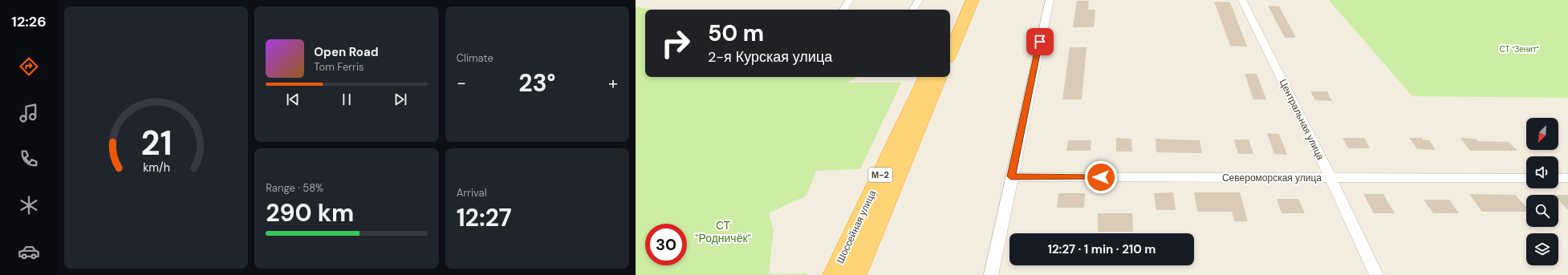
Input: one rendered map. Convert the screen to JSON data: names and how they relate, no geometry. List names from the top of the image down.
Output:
{
  "streets": {
    "highway": ["М-2", "Шоссейная улица"],
    "street": ["Центральная улица", "Североморская улица"]
  },
  "crossings": [
    ["Центральная улица", "Североморская улица"]
  ],
  "parks": ["СТ \"Зенит\"", "СТ \"Родничёк\""],
  "north": "bottom left",
  "page": {
    "tabs": "12:26",
    "tile": [
      "Climate",
      ["Range · 58%", "290 km"],
      ["Arrival", "12:27"]
    ],
    "turn": ["50 m", "2-я Курская улица"],
    "song": ["Open Road", "Tom Ferris"],
    "heat": ["−", "23°", "+"],
    "limit": "30",
    "trip": "12:27 · 1 min · 210 m",
    "gauge": ["21", "km/h"]
  }
}
